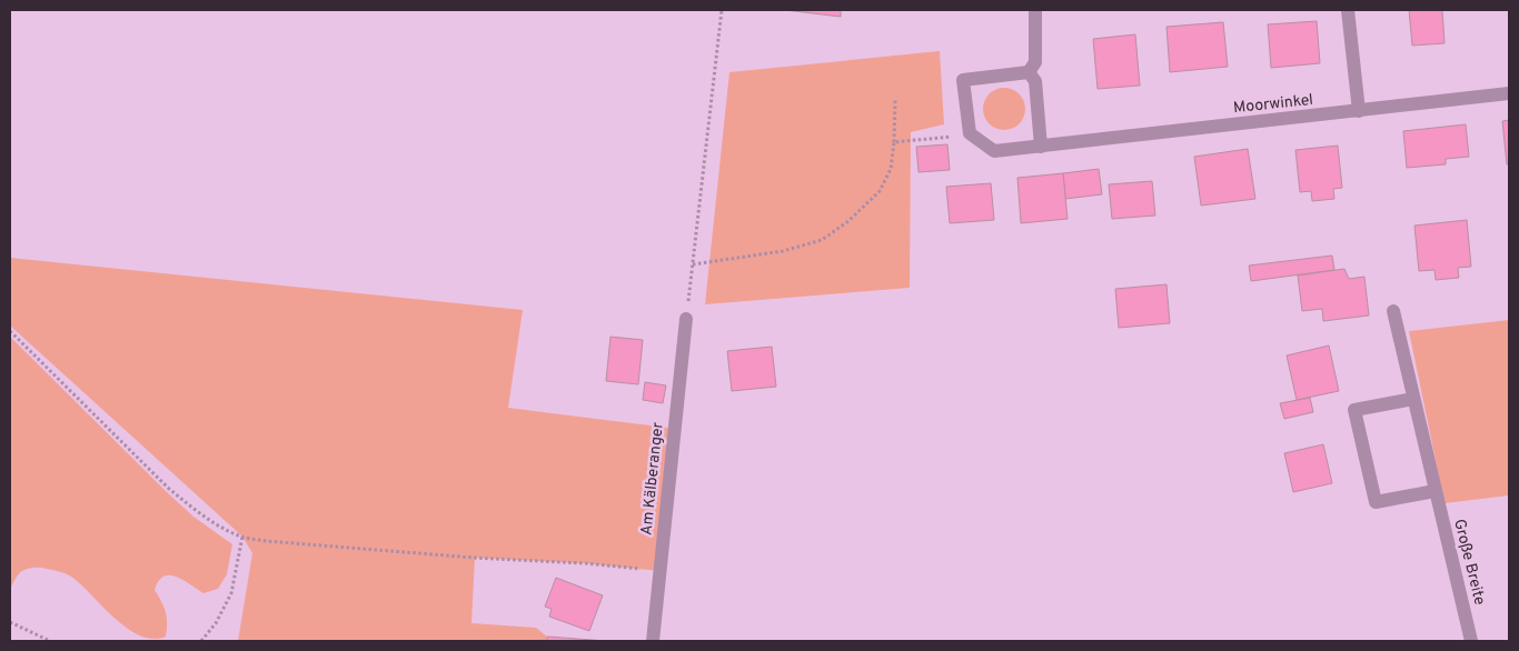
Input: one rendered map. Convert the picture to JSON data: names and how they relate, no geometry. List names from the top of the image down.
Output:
{
  "streets": {
    "street": ["Moorwinkel", "Am Kälberanger", "Große Breite"]
  }
}
